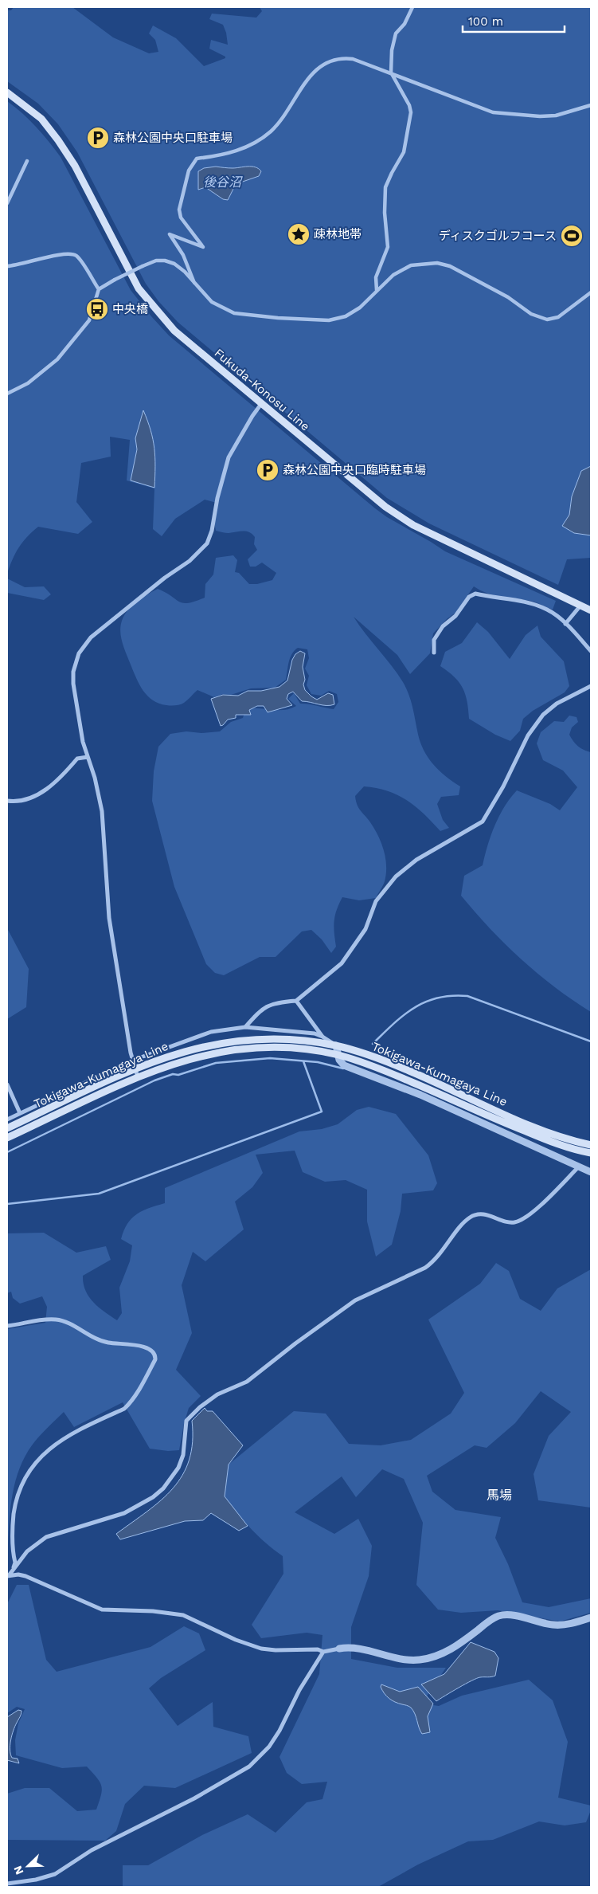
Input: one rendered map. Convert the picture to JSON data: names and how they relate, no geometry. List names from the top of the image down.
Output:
{
  "streets": {
    "main road": ["Fukuda-Konosu Line", "Tokigawa-Kumagaya Line"]
  },
  "districts": ["馬場"],
  "water": ["後谷沼"],
  "places": {
    "parking": ["森林公園中央口駐車場", "森林公園中央口臨時駐車場"],
    "place": ["疎林地帯"],
    "sports": ["ディスクゴルフコース"],
    "bus stop": ["中央橋"]
  },
  "scale_bar": "100 m",
  "north": "bottom left"
}
